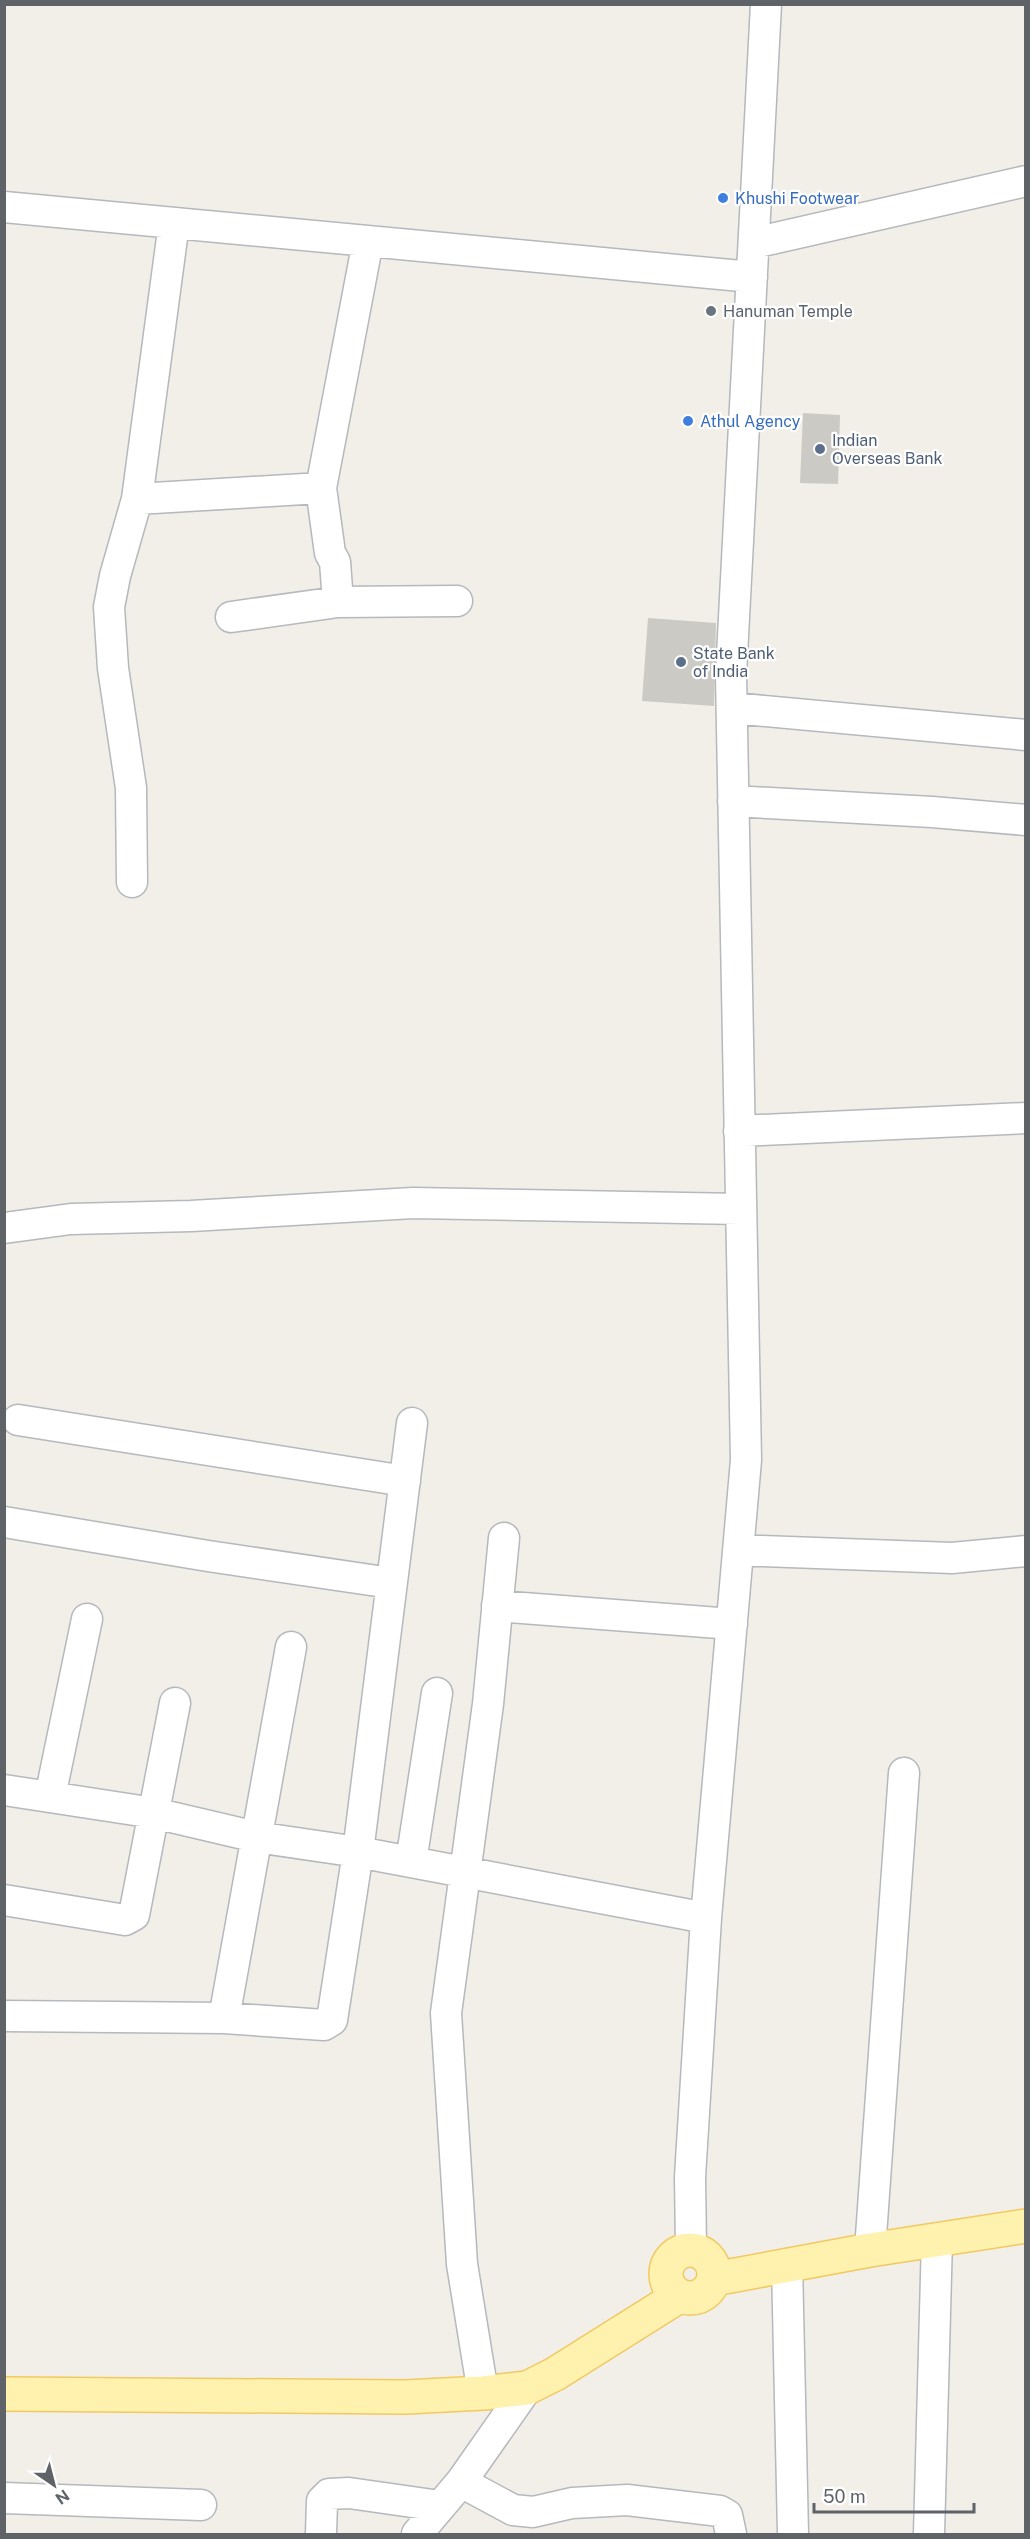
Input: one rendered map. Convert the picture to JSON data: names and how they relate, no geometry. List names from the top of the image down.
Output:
{
  "places": [
    "Khushi Footwear",
    "Hanuman Temple",
    "Athul Agency",
    "Indian Overseas Bank",
    "State Bank of India"
  ],
  "scale_bar": "50 m",
  "north": "bottom right"
}
